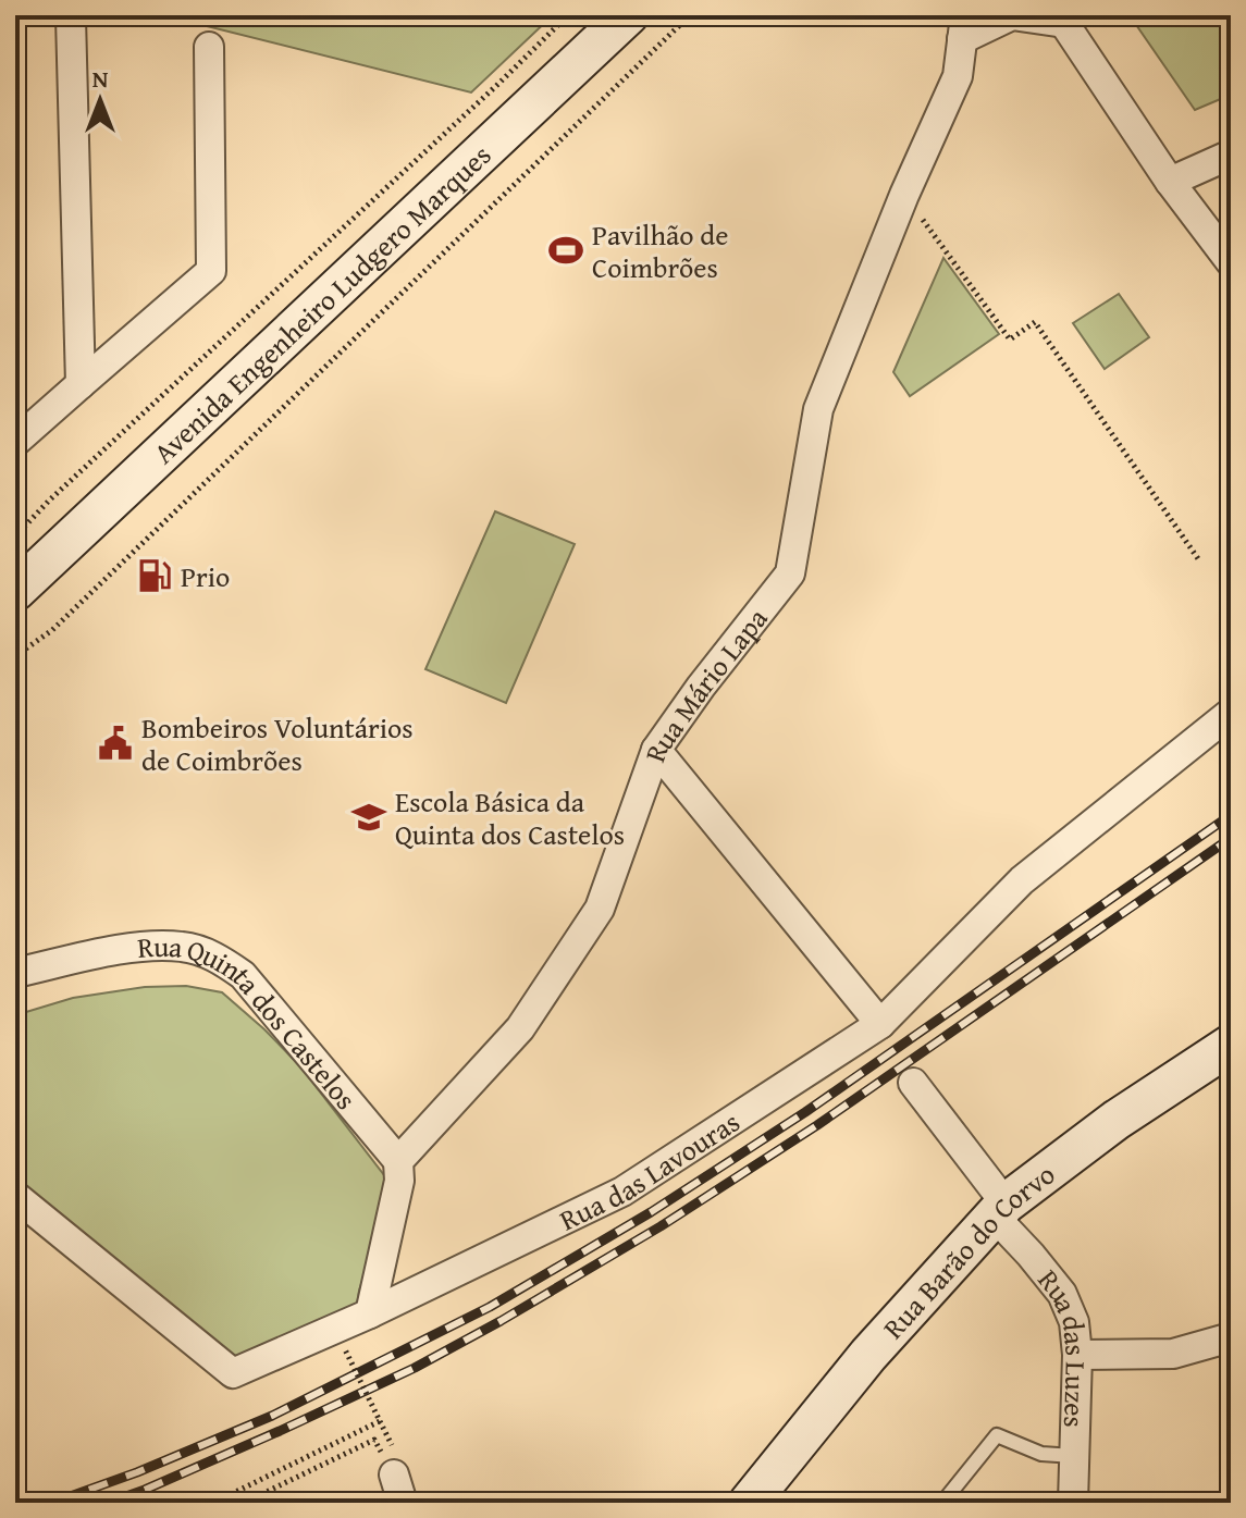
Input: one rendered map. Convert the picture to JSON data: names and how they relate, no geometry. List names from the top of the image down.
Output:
{
  "streets": {
    "main road": ["Avenida Engenheiro Ludgero Marques", "Rua Barão do Corvo"],
    "street": [
      "Rua Mário Lapa",
      "Rua Quinta dos Castelos",
      "Rua das Lavouras",
      "Rua das Luzes"
    ]
  },
  "crossings": [
    ["Rua Mário Lapa", "Rua Quinta dos Castelos"],
    ["Rua Barão do Corvo", "Rua das Luzes"]
  ],
  "places": {
    "sports": ["Pavilhão de Coimbrões"],
    "fuel station": ["Prio"],
    "public building": ["Bombeiros Voluntários de Coimbrões"],
    "school or university": ["Escola Básica da Quinta dos Castelos"]
  },
  "north": "top"
}
